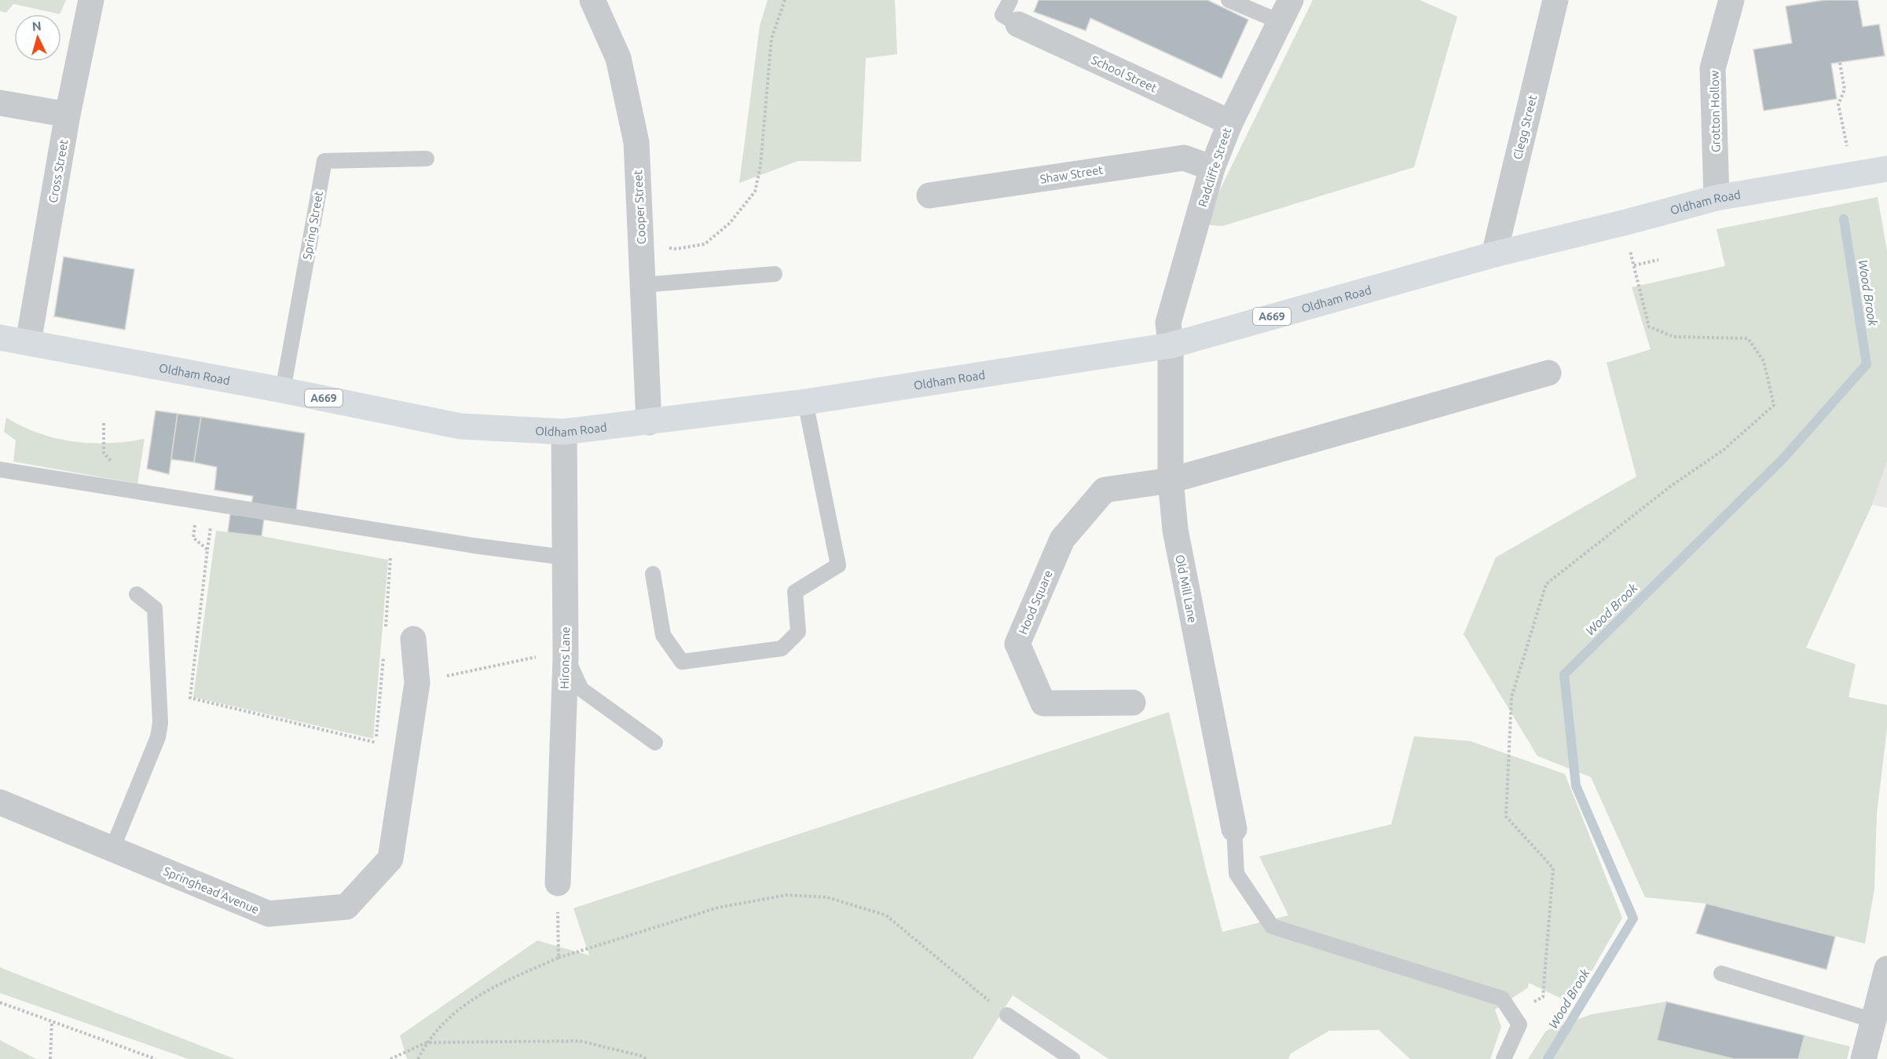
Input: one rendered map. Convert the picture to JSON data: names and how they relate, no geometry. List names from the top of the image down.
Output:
{
  "streets": {
    "main road": ["Oldham Road", "A669"],
    "street": [
      "School Street",
      "Grotton Hollow",
      "Clegg Street",
      "Radcliffe Street",
      "Cross Street",
      "Shaw Street",
      "Cooper Street",
      "Old Mill Lane",
      "Hood Square",
      "Hirons Lane",
      "Springhead Avenue"
    ],
    "lane": ["Spring Street"]
  },
  "crossings": [
    ["School Street", "Radcliffe Street"],
    ["Grotton Hollow", "Oldham Road"],
    ["Clegg Street", "Oldham Road"],
    ["Radcliffe Street", "Shaw Street"],
    ["Radcliffe Street", "Oldham Road"],
    ["Radcliffe Street", "Old Mill Lane"],
    ["Cross Street", "Oldham Road"],
    ["Oldham Road", "Cooper Street"],
    ["Oldham Road", "Spring Street"],
    ["Oldham Road", "Old Mill Lane"],
    ["Oldham Road", "Hirons Lane"],
    ["Old Mill Lane", "Hood Square"]
  ],
  "water": ["Wood Brook"],
  "north": "top"
}
